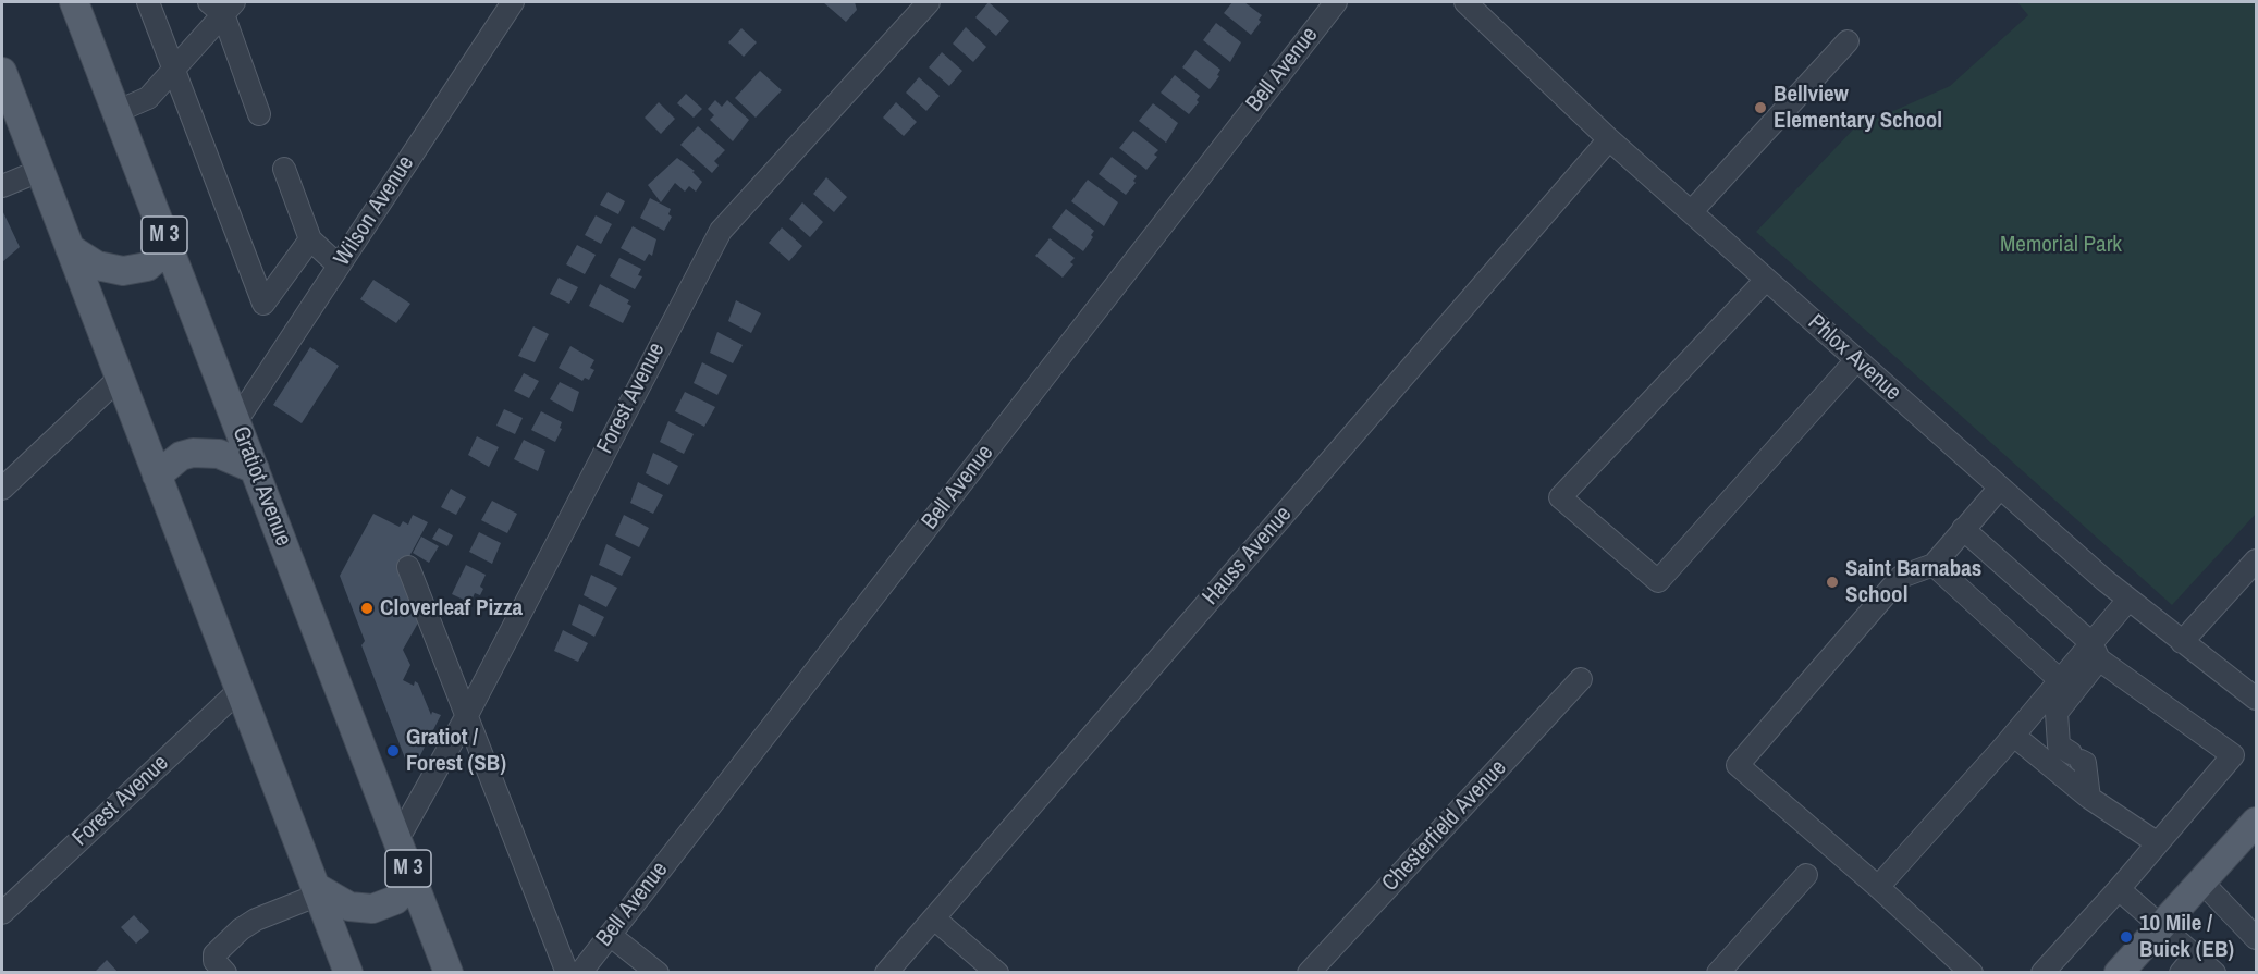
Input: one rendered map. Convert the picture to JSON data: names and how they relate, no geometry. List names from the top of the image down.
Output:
{
  "streets": {
    "main road": ["M 3", "Gratiot Avenue"],
    "street": [
      "Bell Avenue",
      "Wilson Avenue",
      "Phlox Avenue",
      "Forest Avenue",
      "Hauss Avenue",
      "Chesterfield Avenue"
    ]
  },
  "crossings": [
    ["Wilson Avenue", "Gratiot Avenue"],
    ["Phlox Avenue", "Hauss Avenue"],
    ["Forest Avenue", "Gratiot Avenue"]
  ],
  "parks": ["Memorial Park"],
  "places": [
    "Bellview Elementary School",
    "Saint Barnabas School",
    "Cloverleaf Pizza",
    "Gratiot / Forest (SB)",
    "10 Mile / Buick (EB)"
  ]
}
